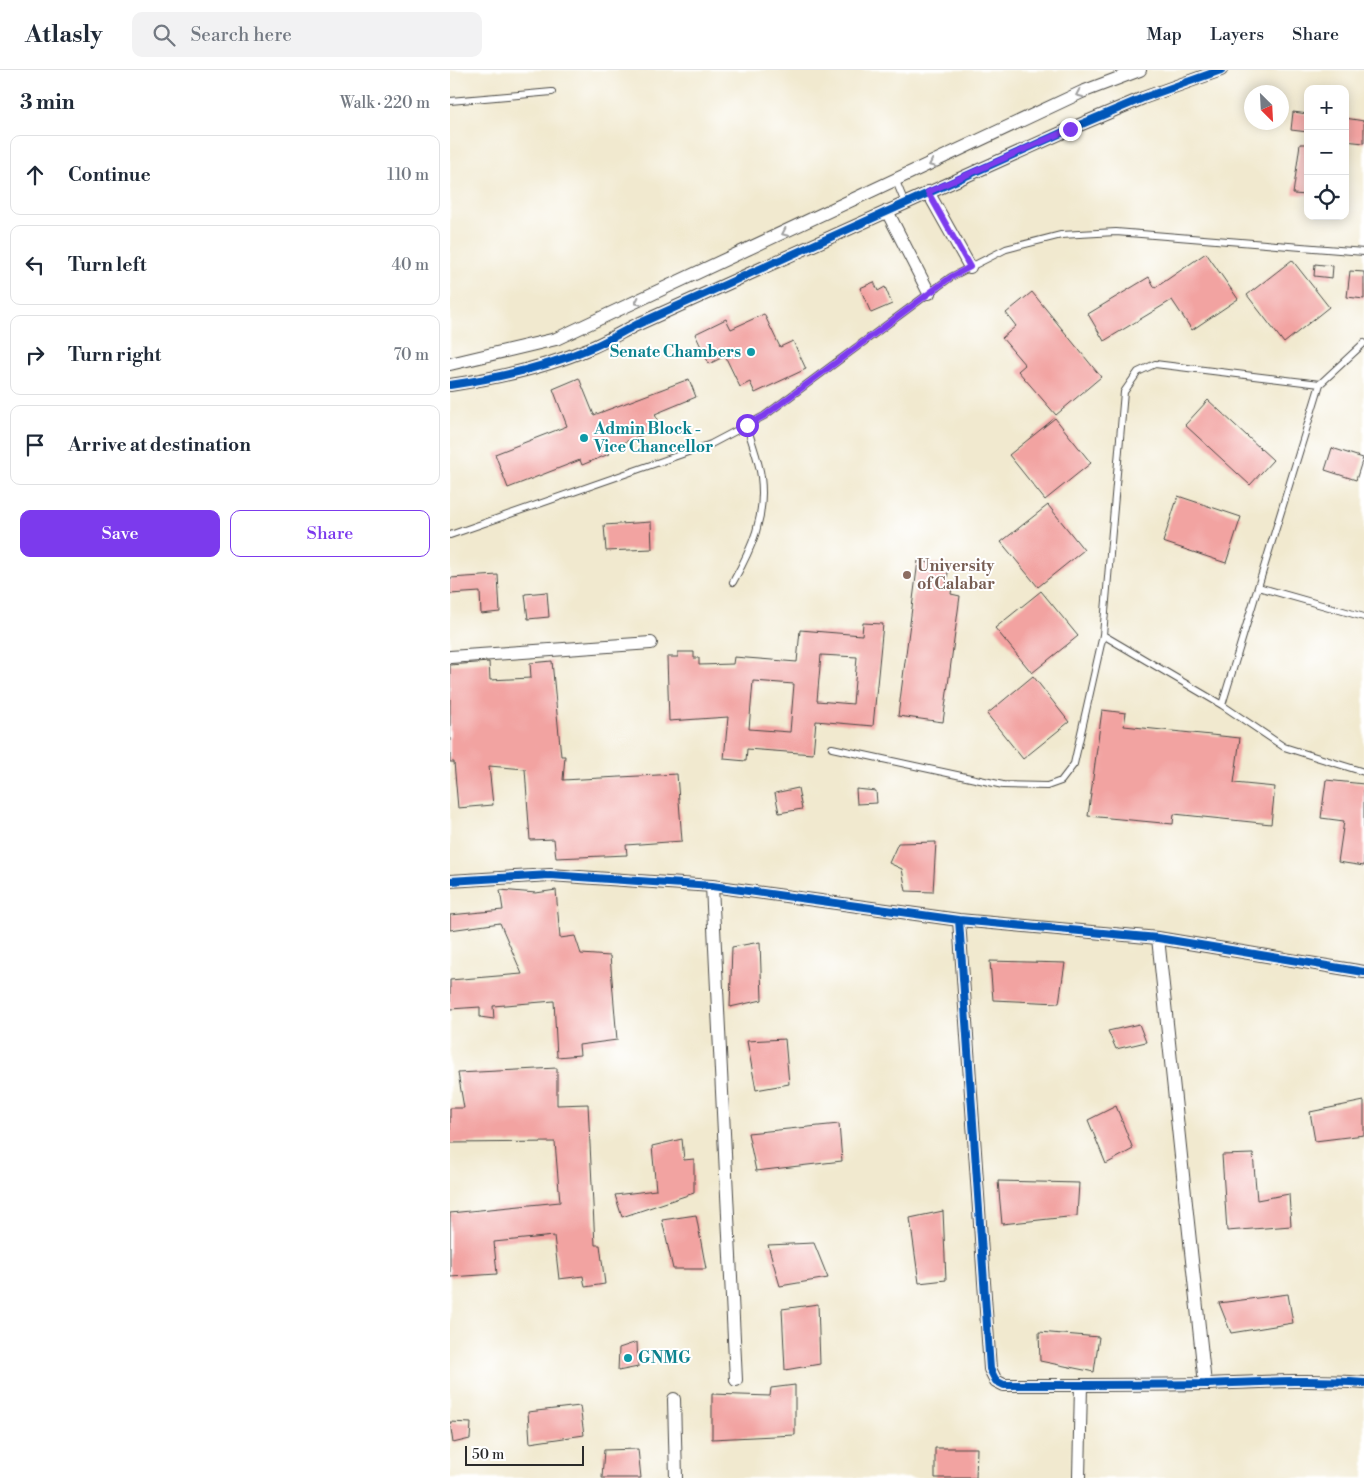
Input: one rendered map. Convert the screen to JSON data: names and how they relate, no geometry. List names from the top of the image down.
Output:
{
  "places": [
    "Senate Chambers",
    "Admin Block - Vice Chancellor",
    "University of Calabar",
    "GNMG"
  ],
  "scale_bar": "50 m",
  "north": "bottom right",
  "page": {
    "header": "Atlasly",
    "search": "Search here",
    "nav": ["Map", "Layers", "Share"],
    "heading": ["3 min", "Walk · 220 m"],
    "map_buttons": ["+", "−"],
    "list": [
      ["Continue", "110 m"],
      ["Turn left", "40 m"],
      ["Turn right", "70 m"],
      "Arrive at destination"
    ],
    "buttons": ["Save", "Share"],
    "scale": "50 m"
  }
}
